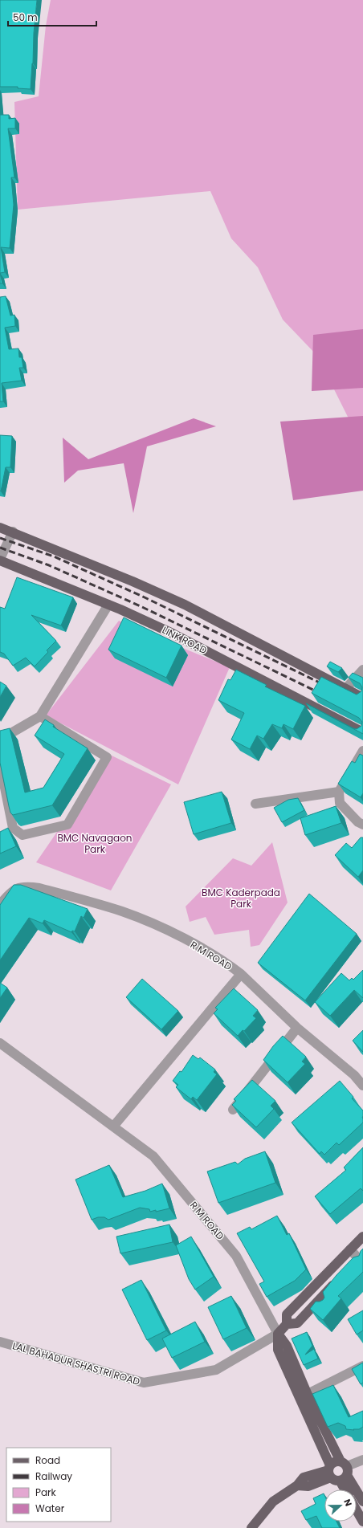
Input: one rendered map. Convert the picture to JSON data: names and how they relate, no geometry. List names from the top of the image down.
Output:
{
  "streets": {
    "main road": ["LINK ROAD", "R M ROAD"],
    "street": ["LAL BAHADUR SHASTRI ROAD"]
  },
  "crossings": [
    ["R M ROAD", "LAL BAHADUR SHASTRI ROAD"]
  ],
  "parks": ["BMC Navagaon Park", "BMC Kaderpada Park"],
  "legend": [
    "Road",
    "Railway",
    "Park",
    "Water"
  ],
  "scale_bar": "50 m",
  "north": "right"
}
